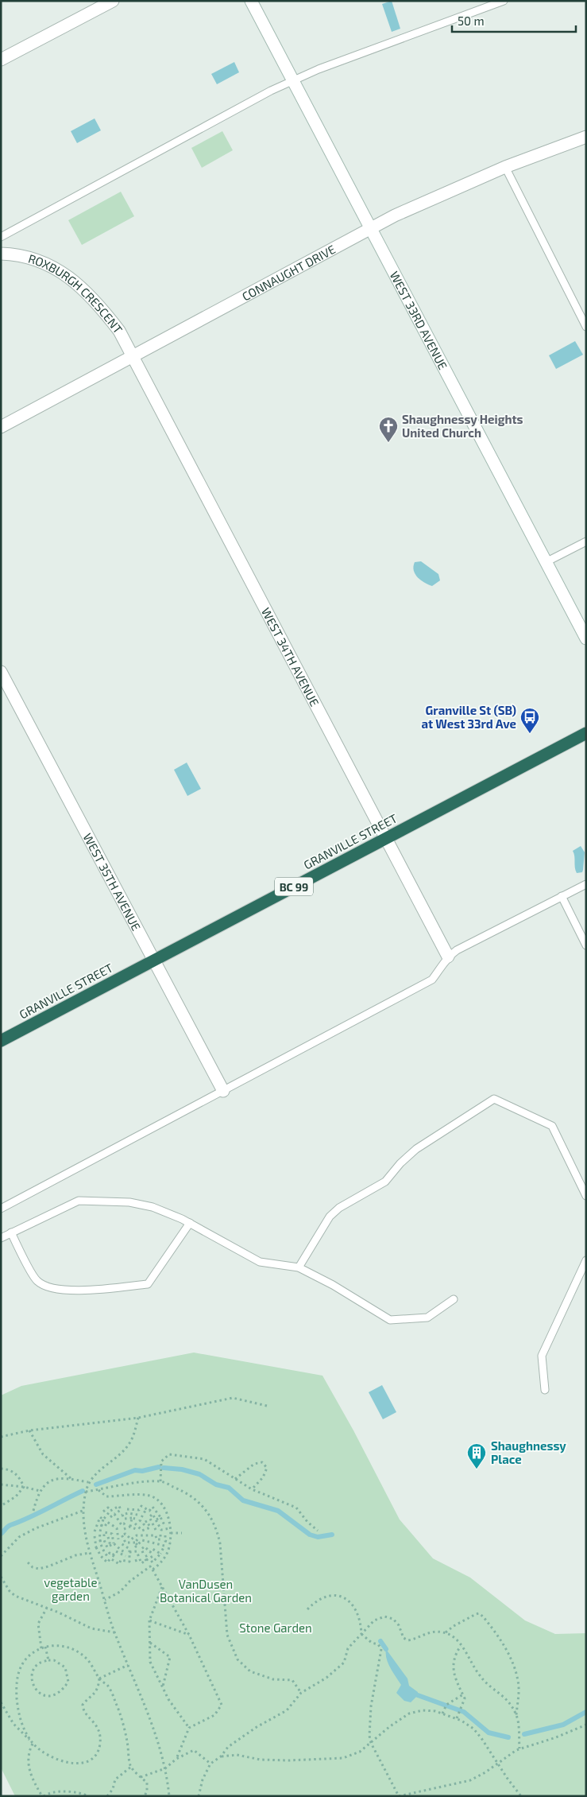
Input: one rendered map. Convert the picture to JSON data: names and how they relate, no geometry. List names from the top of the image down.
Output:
{
  "streets": {
    "highway": ["GRANVILLE STREET", "BC 99"],
    "street": [
      "CONNAUGHT DRIVE",
      "ROXBURGH CRESCENT",
      "WEST 33RD AVENUE",
      "WEST 34TH AVENUE",
      "WEST 35TH AVENUE"
    ]
  },
  "crossings": [
    ["CONNAUGHT DRIVE", "ROXBURGH CRESCENT"],
    ["CONNAUGHT DRIVE", "WEST 33RD AVENUE"],
    ["CONNAUGHT DRIVE", "WEST 34TH AVENUE"],
    ["ROXBURGH CRESCENT", "WEST 34TH AVENUE"],
    ["WEST 34TH AVENUE", "GRANVILLE STREET"],
    ["GRANVILLE STREET", "WEST 35TH AVENUE"]
  ],
  "parks": ["vegetable garden", "VanDusen Botanical Garden", "Stone Garden"],
  "places": {
    "church": ["Shaughnessy Heights United Church"],
    "bus stop": ["Granville St (SB) at West 33rd Ave"],
    "building": ["Shaughnessy Place"]
  },
  "scale_bar": "50 m"
}
